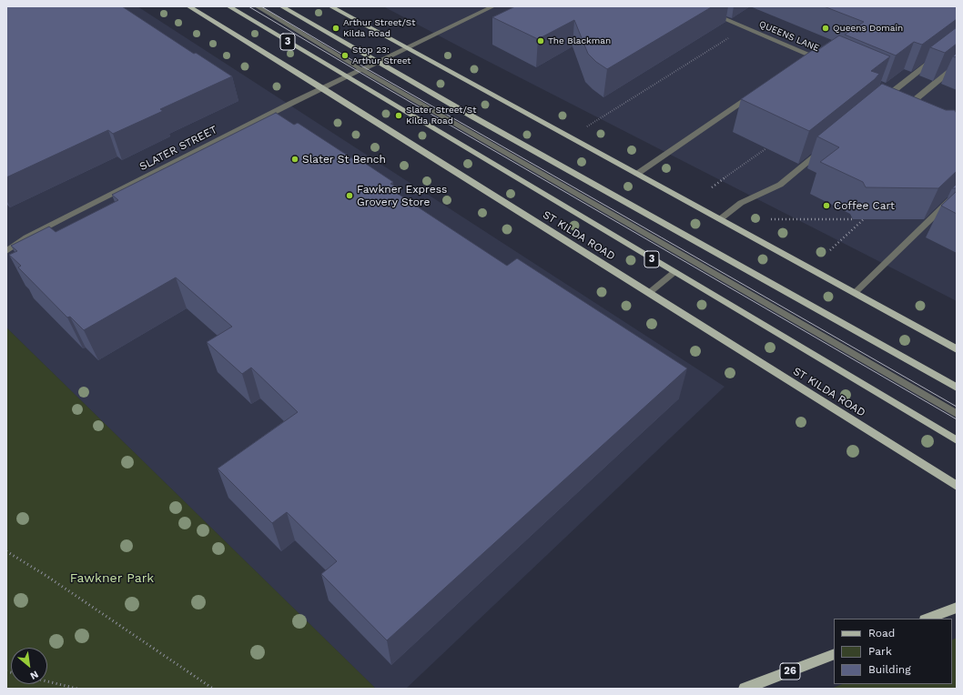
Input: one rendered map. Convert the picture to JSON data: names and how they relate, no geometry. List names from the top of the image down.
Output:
{
  "streets": {
    "main road": ["3", "ST KILDA ROAD", "26"],
    "street": ["QUEENS LANE", "SLATER STREET"]
  },
  "crossings": [
    ["SLATER STREET", "ST KILDA ROAD"]
  ],
  "parks": ["Fawkner Park"],
  "places": [
    "Arthur Street/St Kilda Road",
    "Queens Domain",
    "The Blackman",
    "Stop 23: Arthur Street",
    "Slater Street/St Kilda Road",
    "Slater St Bench",
    "Fawkner Express Grovery Store",
    "Coffee Cart"
  ],
  "legend": ["Road", "Park", "Building"],
  "north": "bottom right"
}
